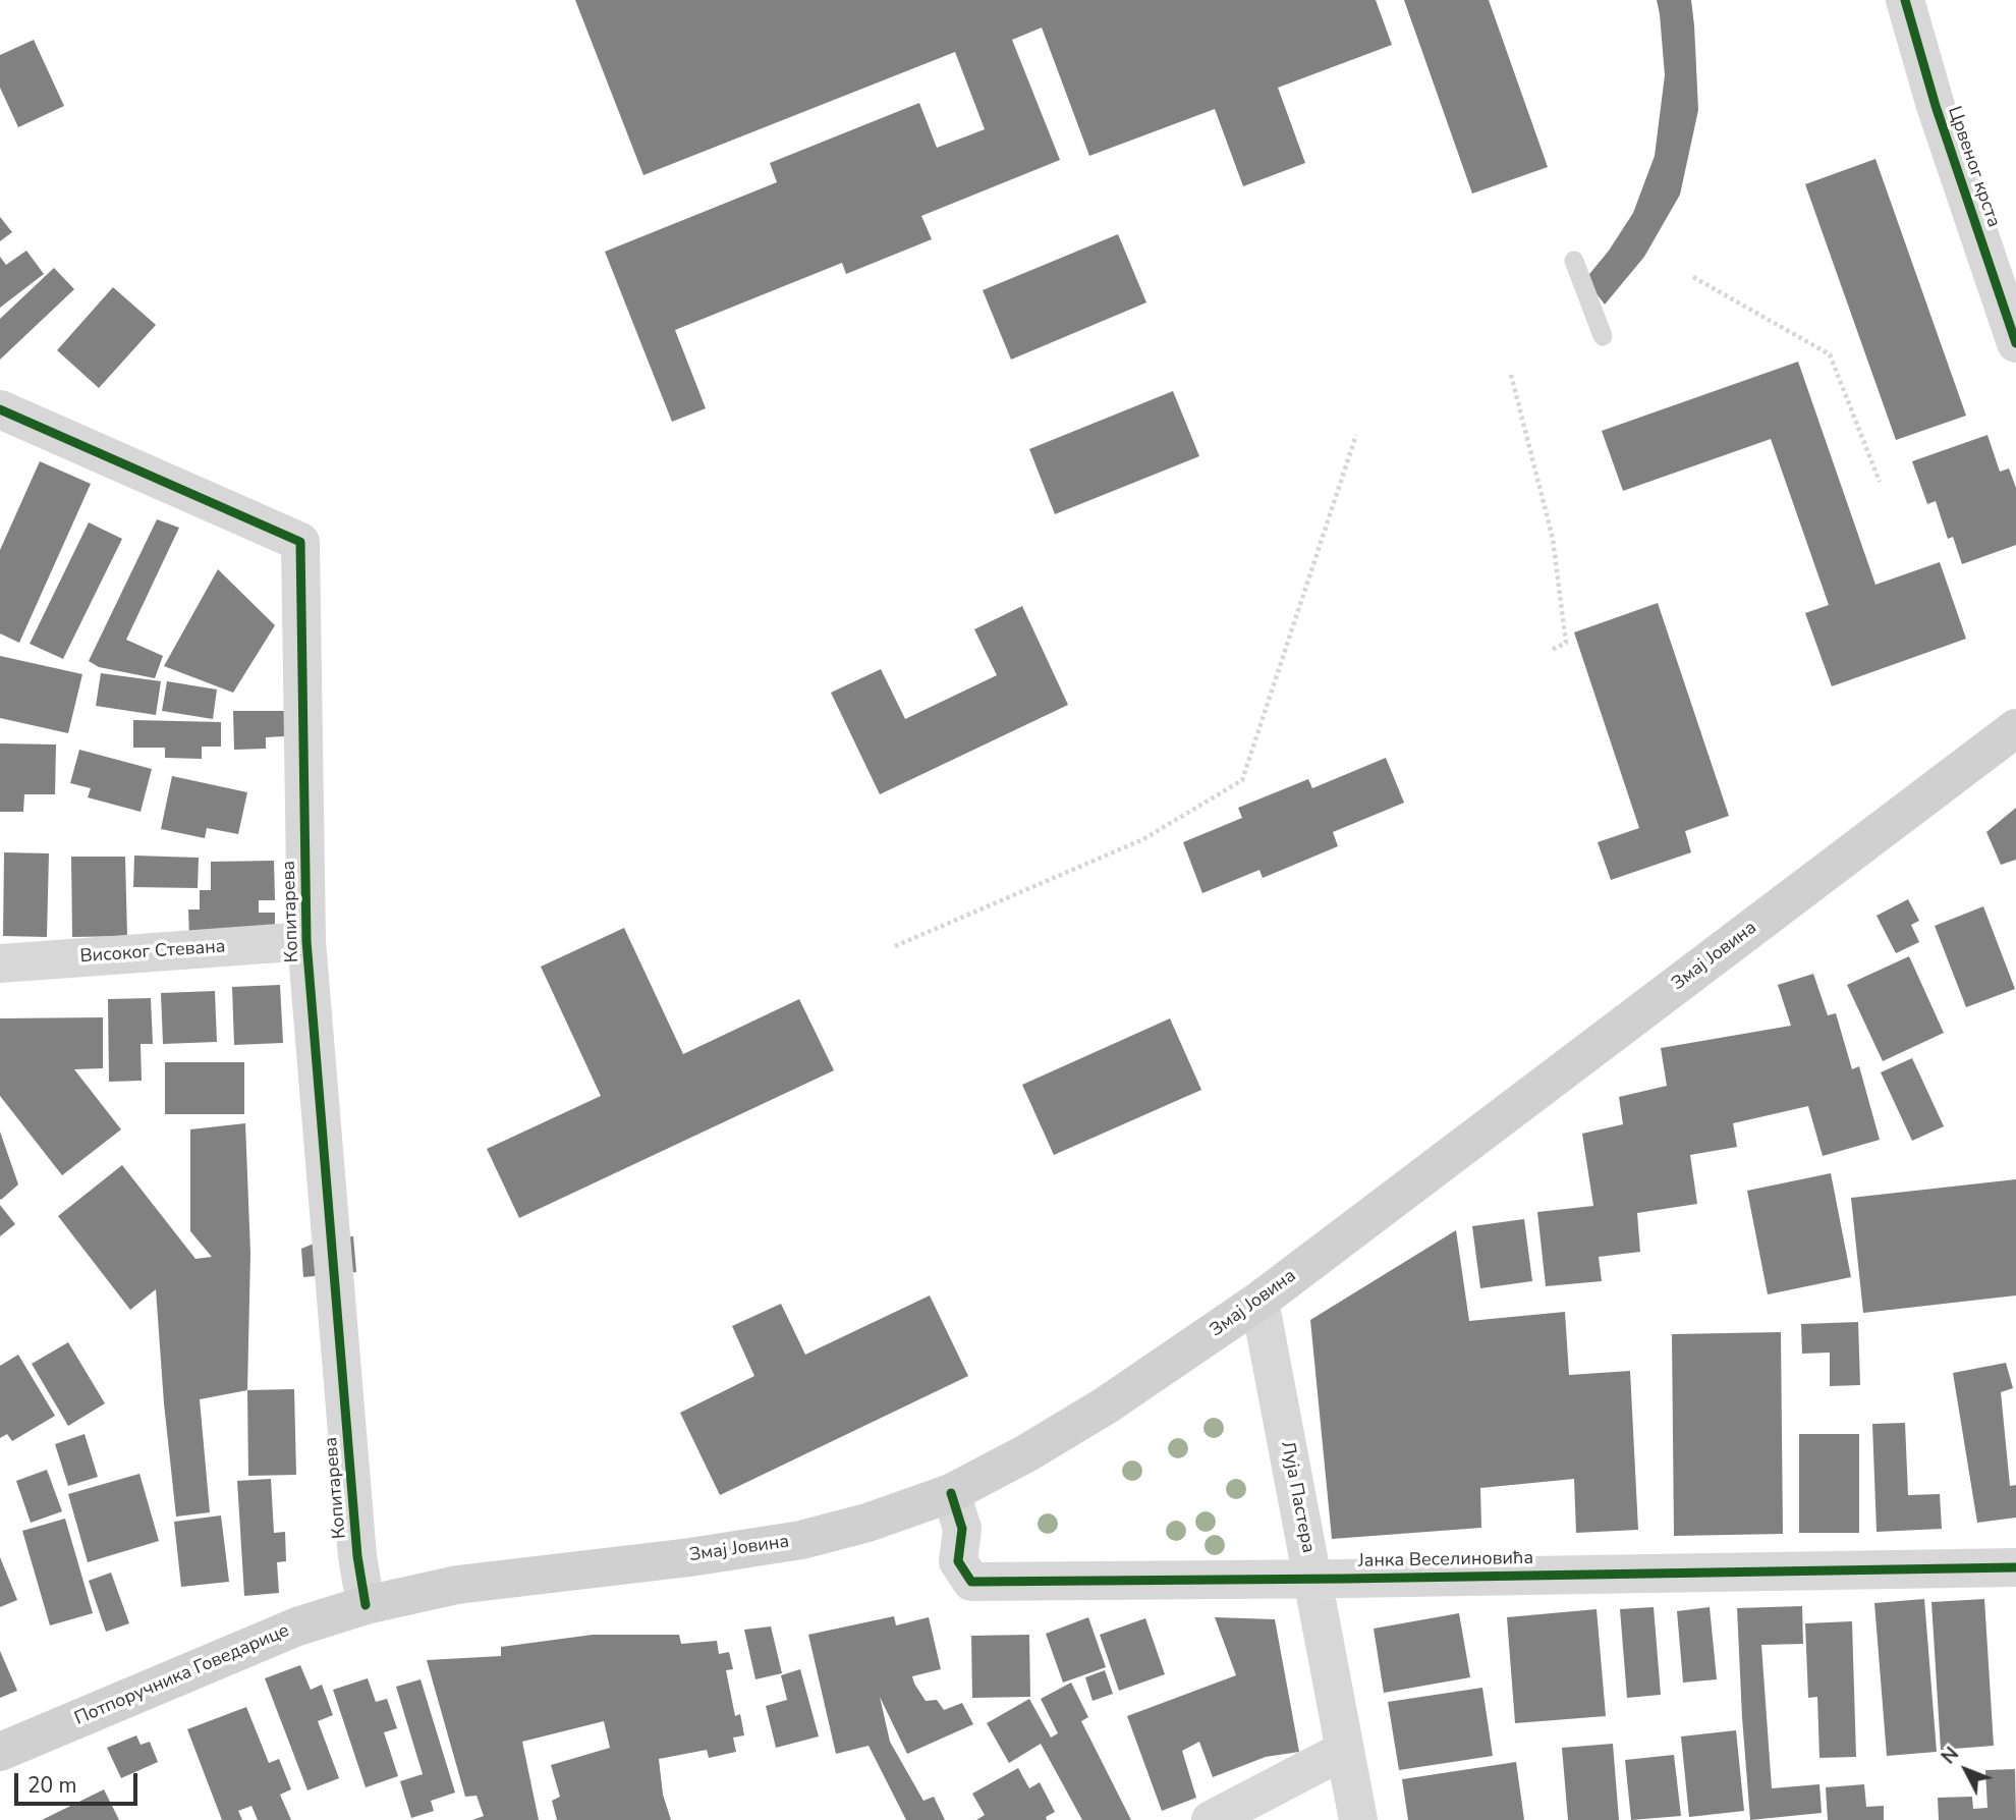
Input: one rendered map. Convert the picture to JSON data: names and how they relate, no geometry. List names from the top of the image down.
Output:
{
  "streets": {
    "main road": ["Змај Јовина", "Потпоручника Говедарице"],
    "street": [
      "Црвеног крста",
      "Копитарева",
      "Високог Стевана",
      "Луја Пастера",
      "Јанка Веселиновића"
    ]
  },
  "crossings": [
    ["Копитарева", "Високог Стевана"],
    ["Копитарева", "Змај Јовина"],
    ["Копитарева", "Потпоручника Говедарице"],
    ["Змај Јовина", "Луја Пастера"],
    ["Змај Јовина", "Јанка Веселиновића"],
    ["Змај Јовина", "Потпоручника Говедарице"],
    ["Луја Пастера", "Јанка Веселиновића"]
  ],
  "scale_bar": "20 m",
  "north": "top left"
}
